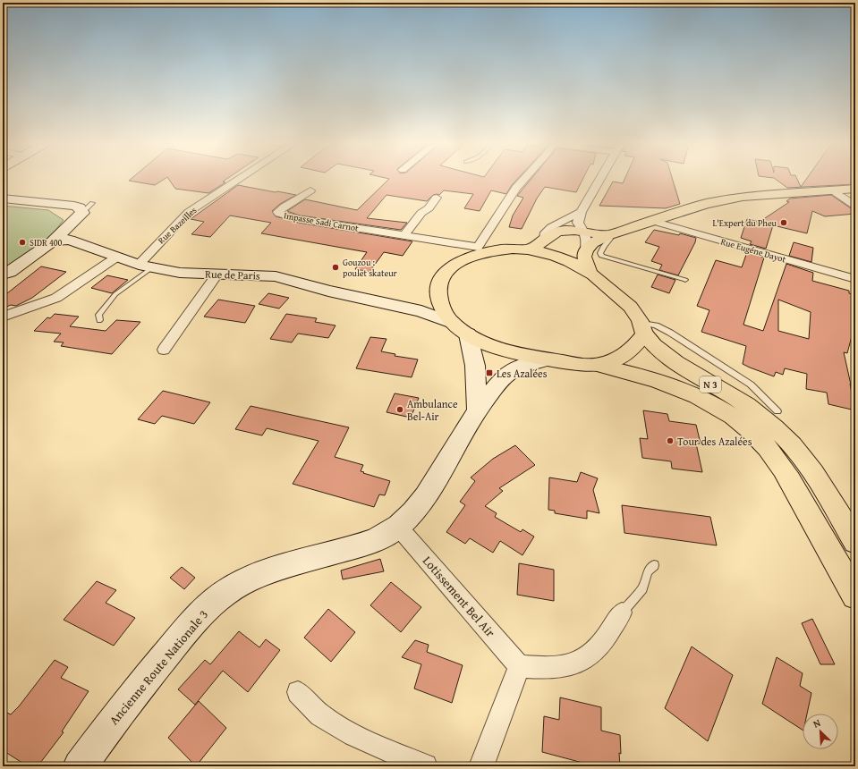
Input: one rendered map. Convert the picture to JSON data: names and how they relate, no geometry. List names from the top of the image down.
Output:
{
  "streets": {
    "main road": ["N 3"],
    "street": [
      "Impasse Sadi Carnot",
      "Rue Bazeilles",
      "Rue Eugéne Dayot",
      "Rue de Paris",
      "Lotissement Bel Air",
      "Ancienne Route Nationale 3"
    ]
  },
  "crossings": [
    ["Impasse Sadi Carnot", "N 3"],
    ["Rue Bazeilles", "Rue de Paris"],
    ["Rue de Paris", "N 3"],
    ["N 3", "Ancienne Route Nationale 3"],
    ["Lotissement Bel Air", "Ancienne Route Nationale 3"]
  ],
  "places": {
    "other": [
      "L'Expert du Pheu",
      "SIDR 400",
      "Gouzou : poulet skateur",
      "Ambulance Bel-Air",
      "Tour des Azalées"
    ],
    "transit": ["Les Azalées"]
  },
  "north": "top left"
}
